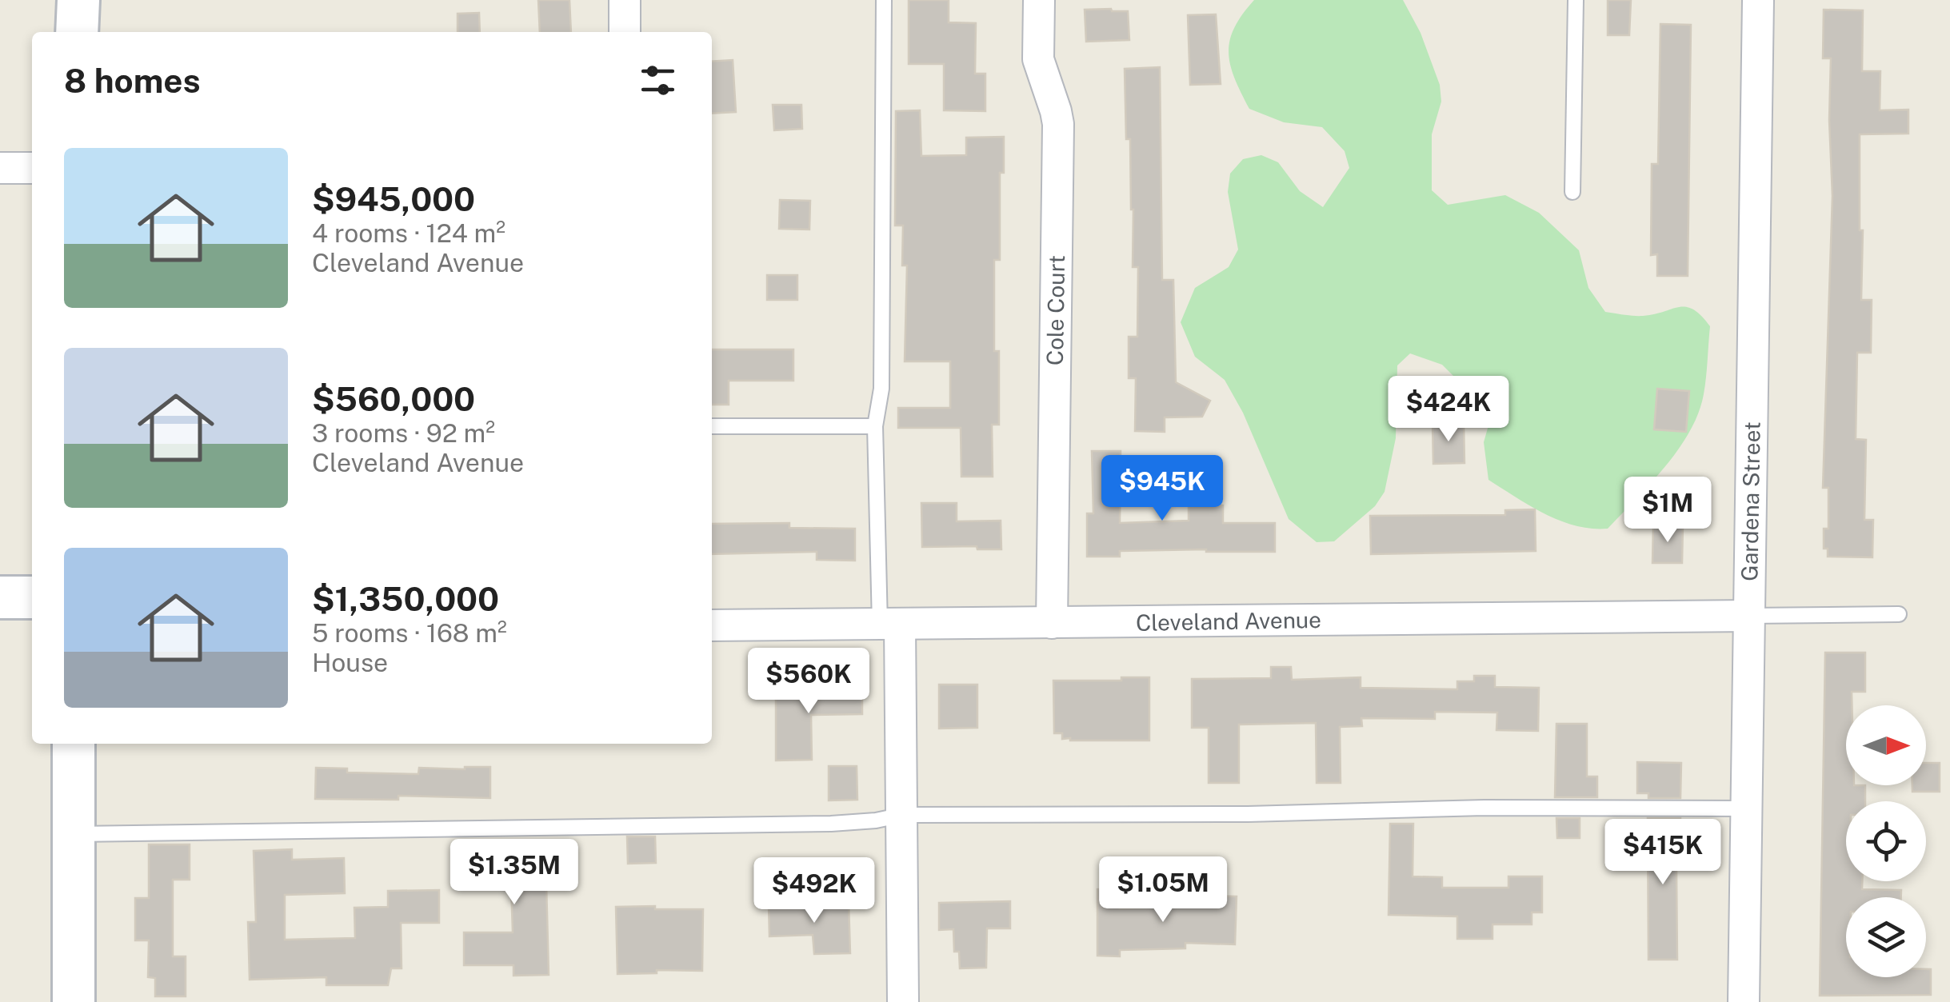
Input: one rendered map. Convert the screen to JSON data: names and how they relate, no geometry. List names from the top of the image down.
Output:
{
  "streets": {
    "street": ["Cole Court", "Gardena Street", "Cleveland Avenue"]
  },
  "crossings": [
    ["Cole Court", "Cleveland Avenue"],
    ["Gardena Street", "Cleveland Avenue"]
  ],
  "north": "right",
  "page": {
    "heading": "8 homes",
    "list": [
      {
        "name": "$945,000",
        "note": "4 rooms · 124 m² · Cleveland Avenue"
      },
      {
        "name": "$560,000",
        "note": "3 rooms · 92 m² · Cleveland Avenue"
      },
      {
        "name": "$1,350,000",
        "note": "5 rooms · 168 m² · House"
      }
    ],
    "price": [
      "$424K",
      "$945K",
      "$1M",
      "$560K",
      "$415K",
      "$1.35M",
      "$1.05M",
      "$492K"
    ]
  }
}
